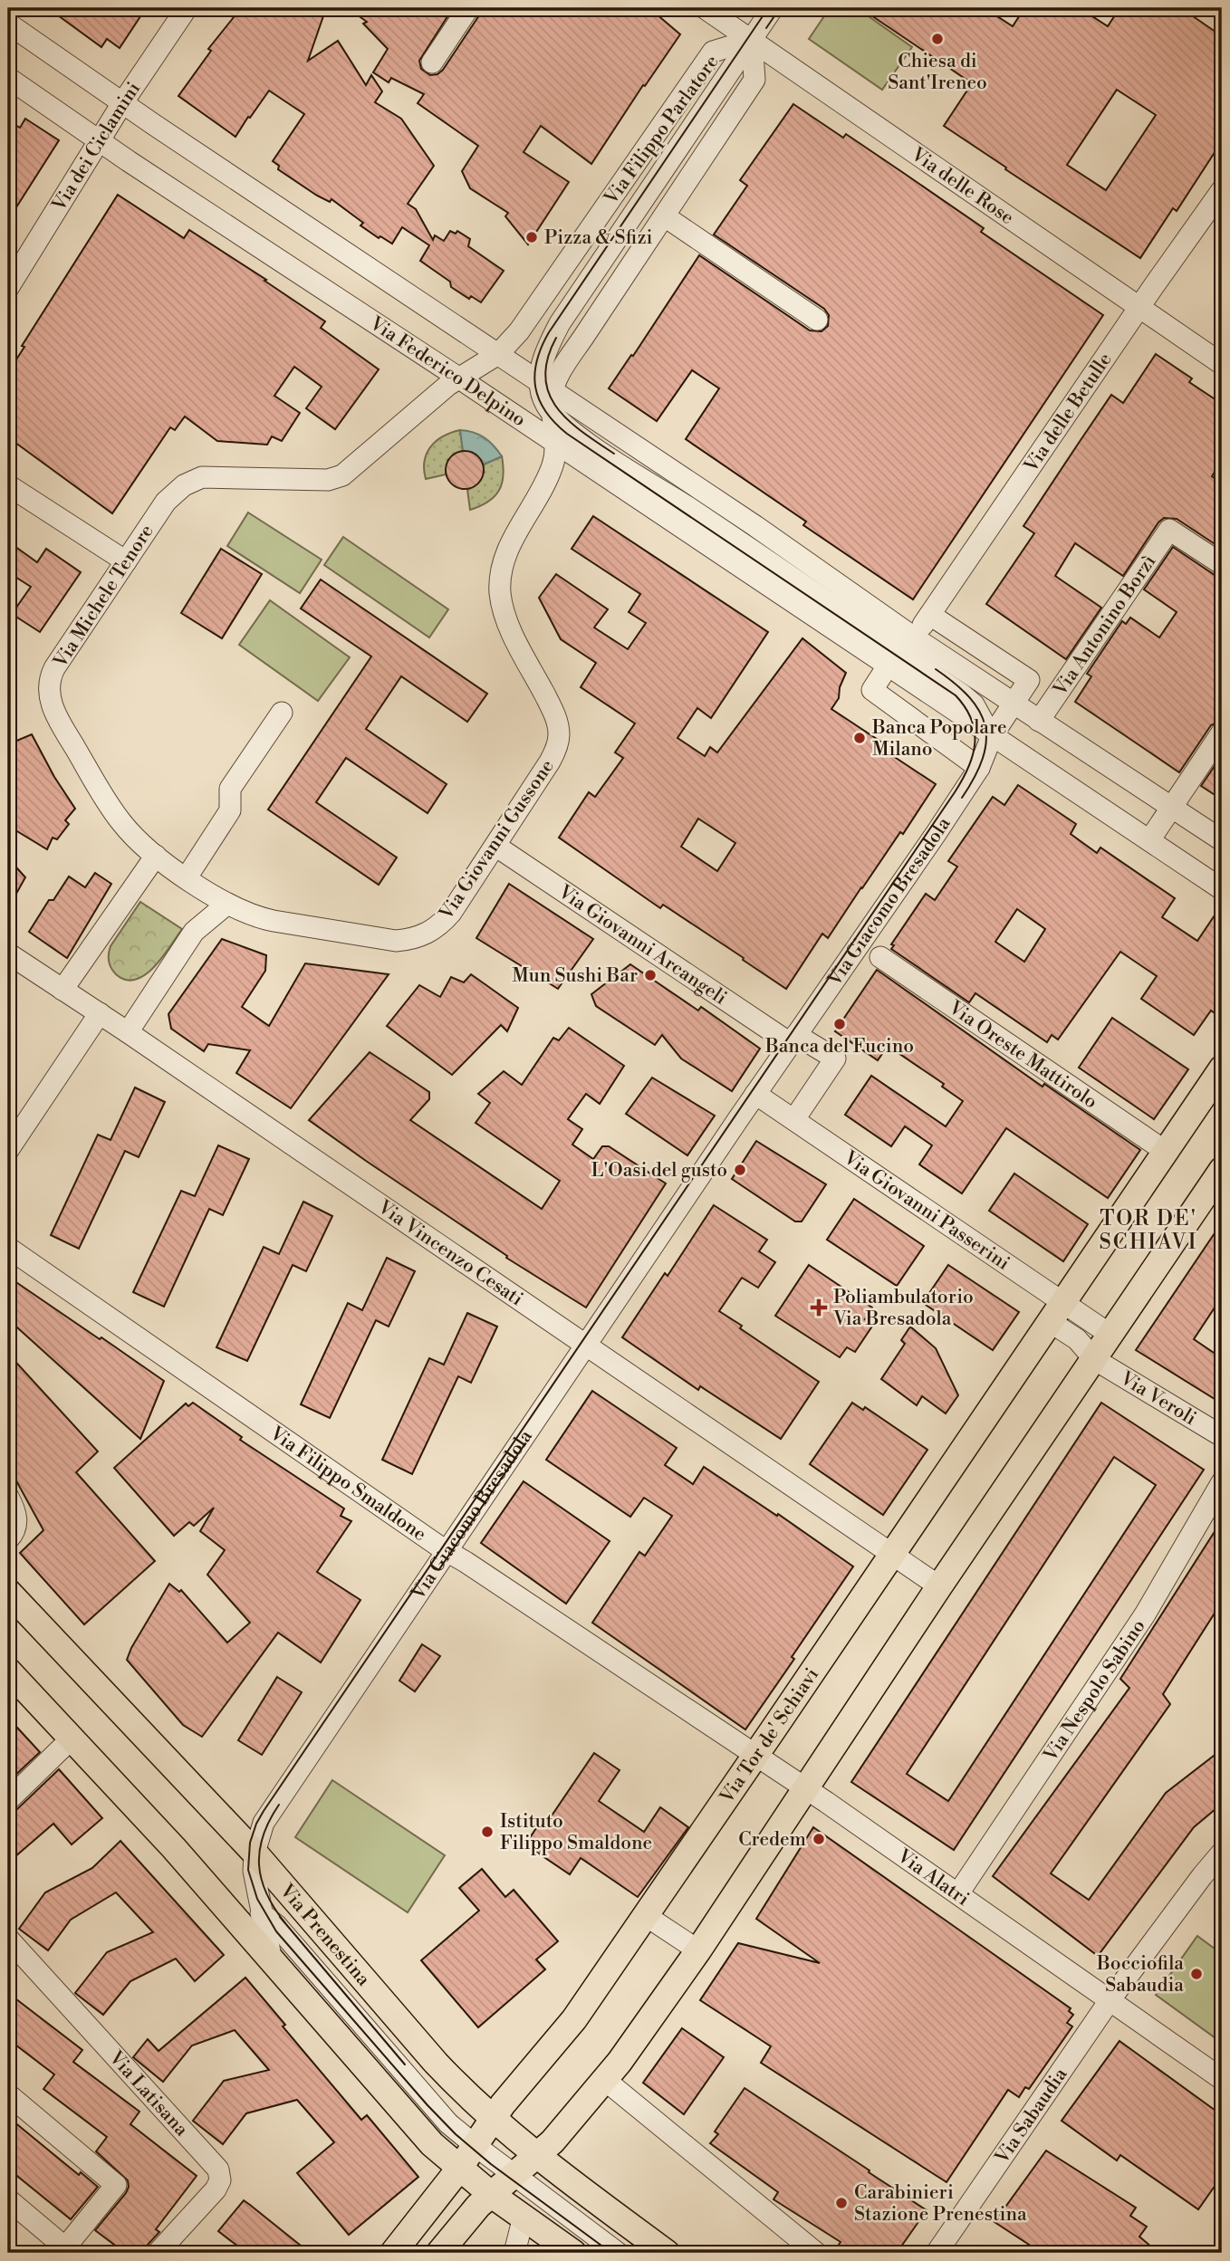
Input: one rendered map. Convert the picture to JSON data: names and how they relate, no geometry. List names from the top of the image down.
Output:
{
  "streets": {
    "main road": ["Via Tor de' Schiavi", "Via Prenestina"],
    "street": [
      "Via Filippo Parlatore",
      "Via dei Ciclamini",
      "Via delle Rose",
      "Via Federico Delpino",
      "Via delle Betulle",
      "Via Michele Tenore",
      "Via Antonino Borzì",
      "Via Giovanni Gussone",
      "Via Giacomo Bresadola",
      "Via Giovanni Arcangeli",
      "Via Oreste Mattirolo",
      "Via Giovanni Passerini",
      "Via Vincenzo Cesati",
      "Via Veroli",
      "Via Filippo Smaldone",
      "Via Nespolo Sabino",
      "Via Alatri",
      "Via Latisana",
      "Via Sabaudia"
    ]
  },
  "crossings": [
    ["Via Filippo Parlatore", "Via delle Rose"],
    ["Via Filippo Parlatore", "Via Federico Delpino"],
    ["Via Filippo Parlatore", "Via Michele Tenore"],
    ["Via Filippo Parlatore", "Via Giovanni Gussone"],
    ["Via dei Ciclamini", "Via Federico Delpino"],
    ["Via delle Rose", "Via delle Betulle"],
    ["Via delle Rose", "Via Giovanni Gussone"],
    ["Via Federico Delpino", "Via delle Betulle"],
    ["Via Federico Delpino", "Via Michele Tenore"],
    ["Via Federico Delpino", "Via Giovanni Gussone"],
    ["Via delle Betulle", "Via Giacomo Bresadola"],
    ["Via Michele Tenore", "Via Giovanni Gussone"],
    ["Via Giovanni Gussone", "Via Giovanni Arcangeli"],
    ["Via Giacomo Bresadola", "Via Giovanni Arcangeli"],
    ["Via Giacomo Bresadola", "Via Giovanni Passerini"],
    ["Via Giacomo Bresadola", "Via Vincenzo Cesati"],
    ["Via Giacomo Bresadola", "Via Filippo Smaldone"],
    ["Via Giacomo Bresadola", "Via Prenestina"],
    ["Via Giovanni Arcangeli", "Via Giovanni Passerini"],
    ["Via Oreste Mattirolo", "Via Tor de' Schiavi"],
    ["Via Giovanni Passerini", "Via Tor de' Schiavi"],
    ["Via Vincenzo Cesati", "Via Tor de' Schiavi"],
    ["Via Filippo Smaldone", "Via Tor de' Schiavi"],
    ["Via Filippo Smaldone", "Via Alatri"],
    ["Via Nespolo Sabino", "Via Alatri"],
    ["Via Tor de' Schiavi", "Via Alatri"],
    ["Via Tor de' Schiavi", "Via Prenestina"],
    ["Via Alatri", "Via Sabaudia"]
  ],
  "districts": ["TOR DE' SCHIAVI"],
  "places": {
    "other": [
      "Chiesa di Sant'Ireneo",
      "Pizza & Sfizi",
      "Banca Popolare Milano",
      "Mun Sushi Bar",
      "Banca del Fucino",
      "L'Oasi del gusto",
      "Istituto Filippo Smaldone",
      "Credem",
      "Bocciofila Sabaudia",
      "Carabinieri Stazione Prenestina"
    ],
    "health": ["Poliambulatorio Via Bresadola"]
  }
}
